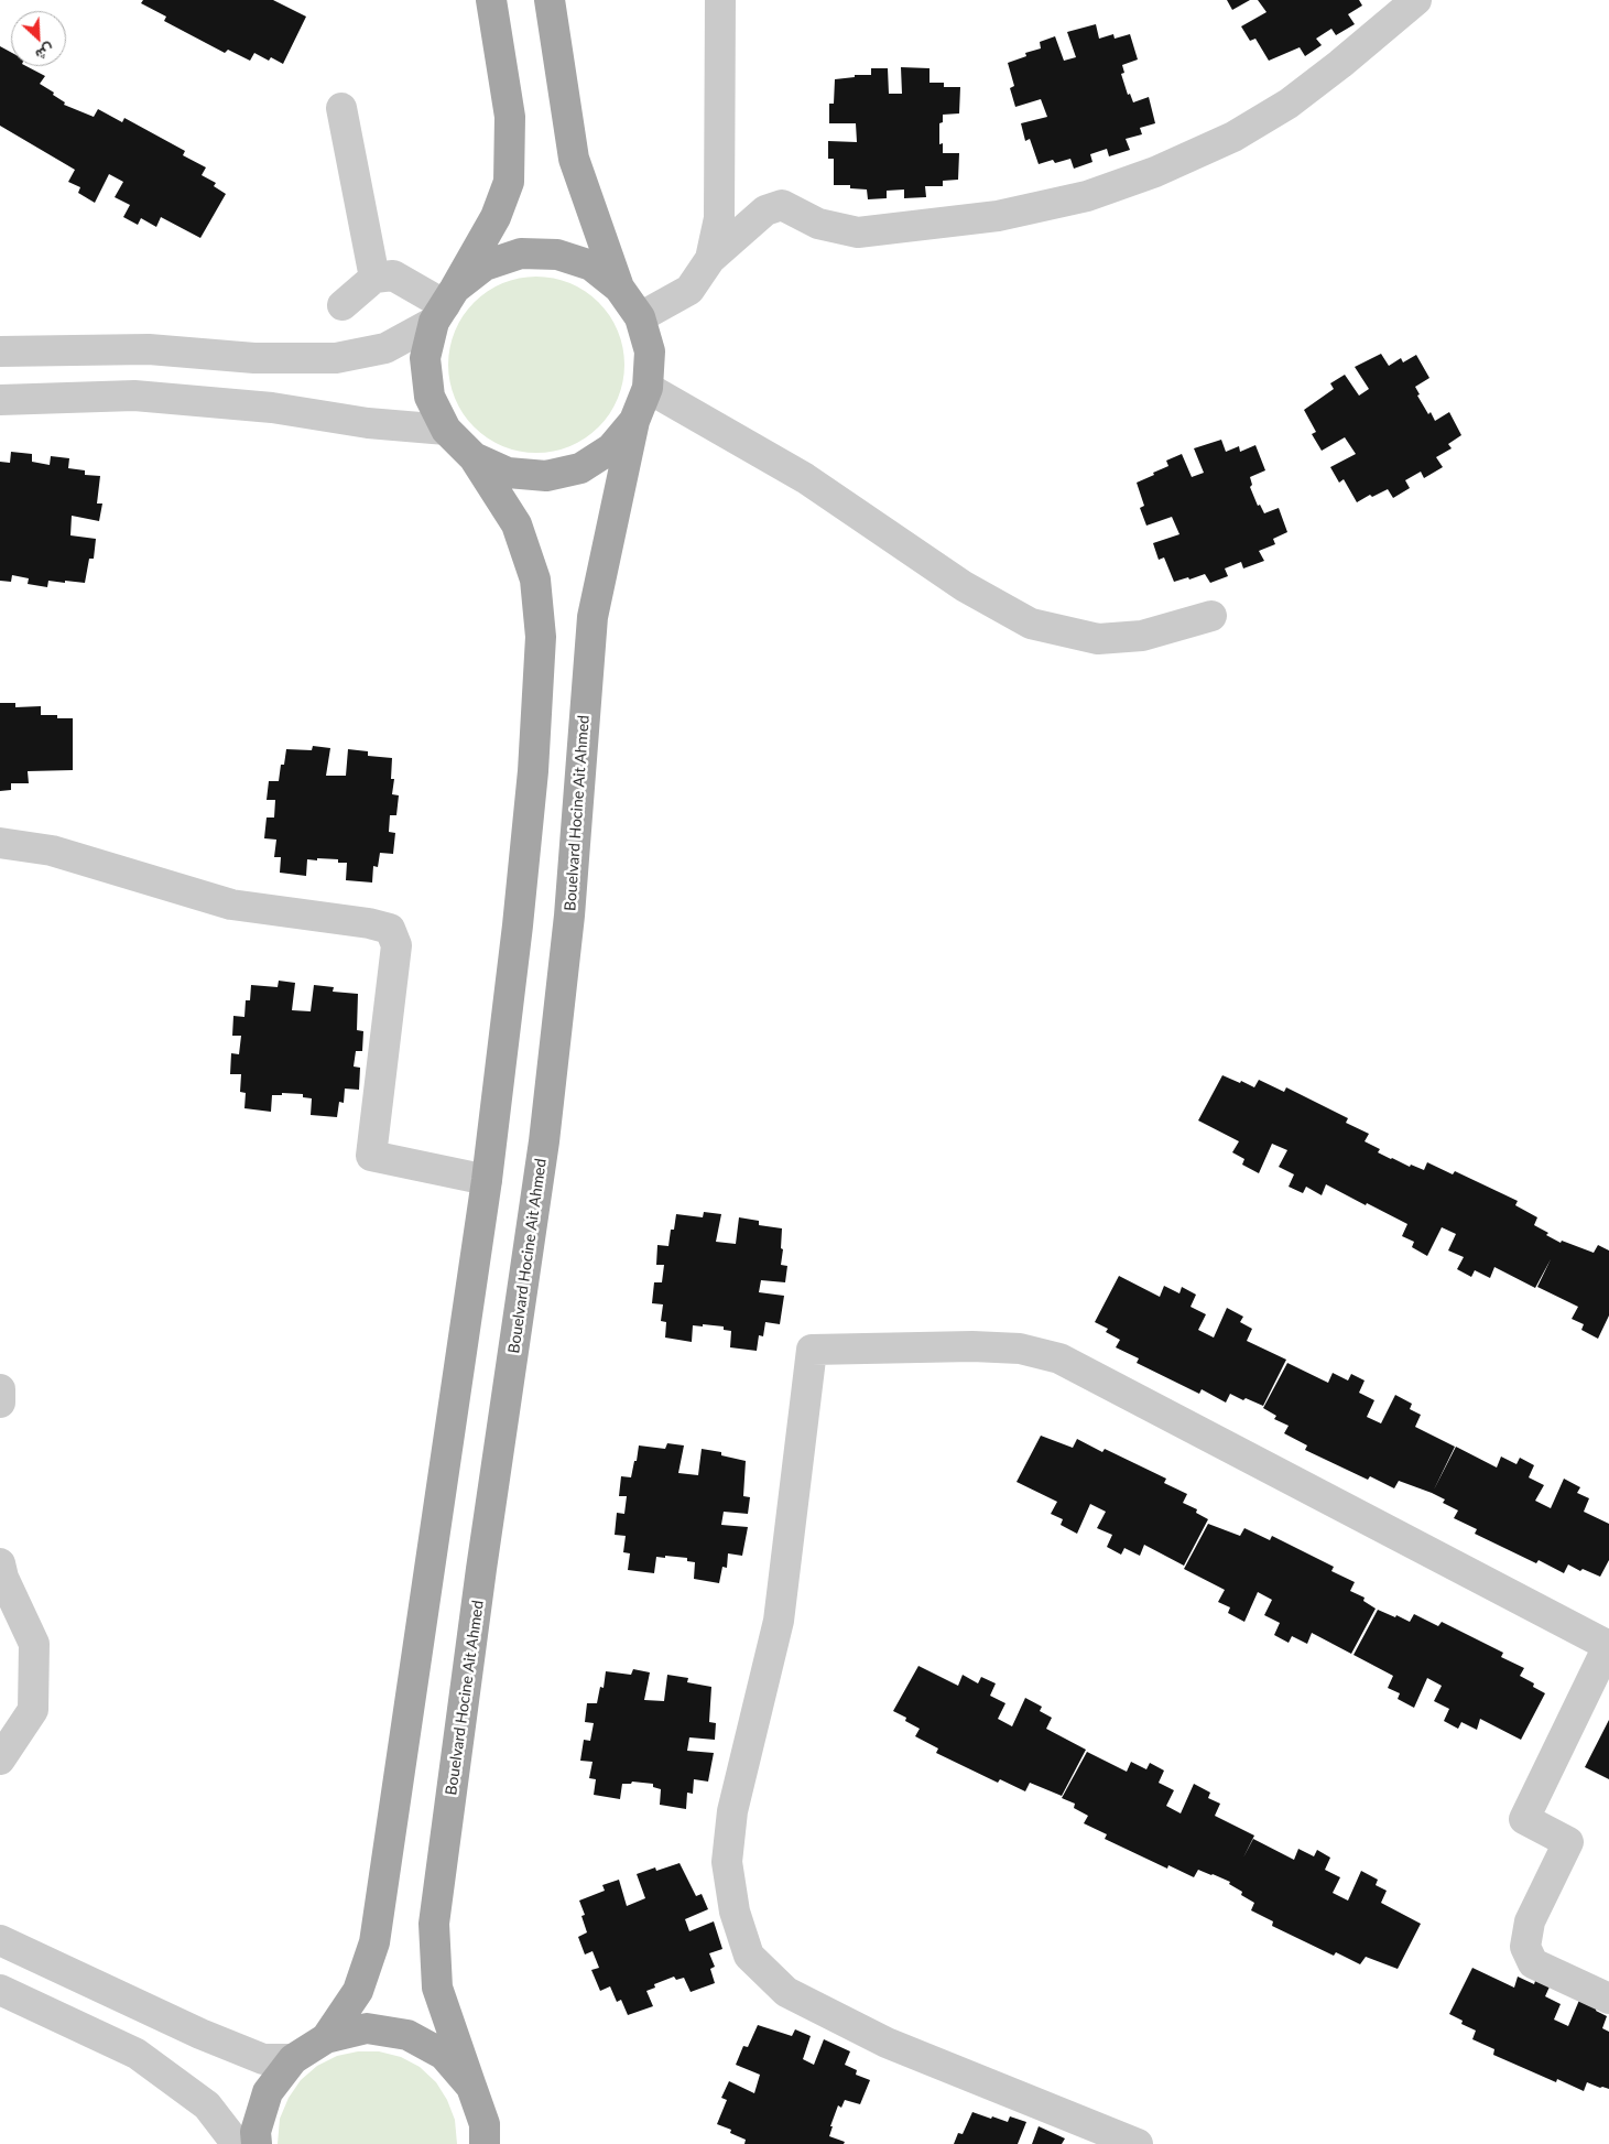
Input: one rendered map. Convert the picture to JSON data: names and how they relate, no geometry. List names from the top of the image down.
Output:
{
  "streets": {
    "main road": ["Bouelvard Hocine Ait Ahmed"]
  },
  "north": "bottom right"
}
